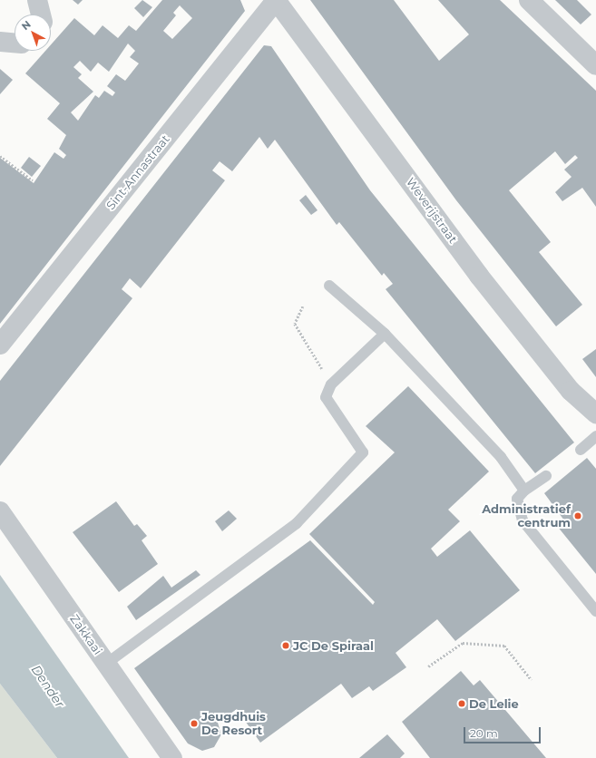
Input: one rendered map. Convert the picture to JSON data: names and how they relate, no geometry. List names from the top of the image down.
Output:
{
  "streets": {
    "street": ["Sint-Annastraat", "Weverijstraat", "Zakkaai"]
  },
  "crossings": [
    ["Sint-Annastraat", "Weverijstraat"]
  ],
  "water": ["Dender"],
  "places": [
    "Administratief centrum",
    "JC De Spiraal",
    "De Lelie",
    "Jeugdhuis De Resort"
  ],
  "scale_bar": "20 m",
  "north": "top left"
}
